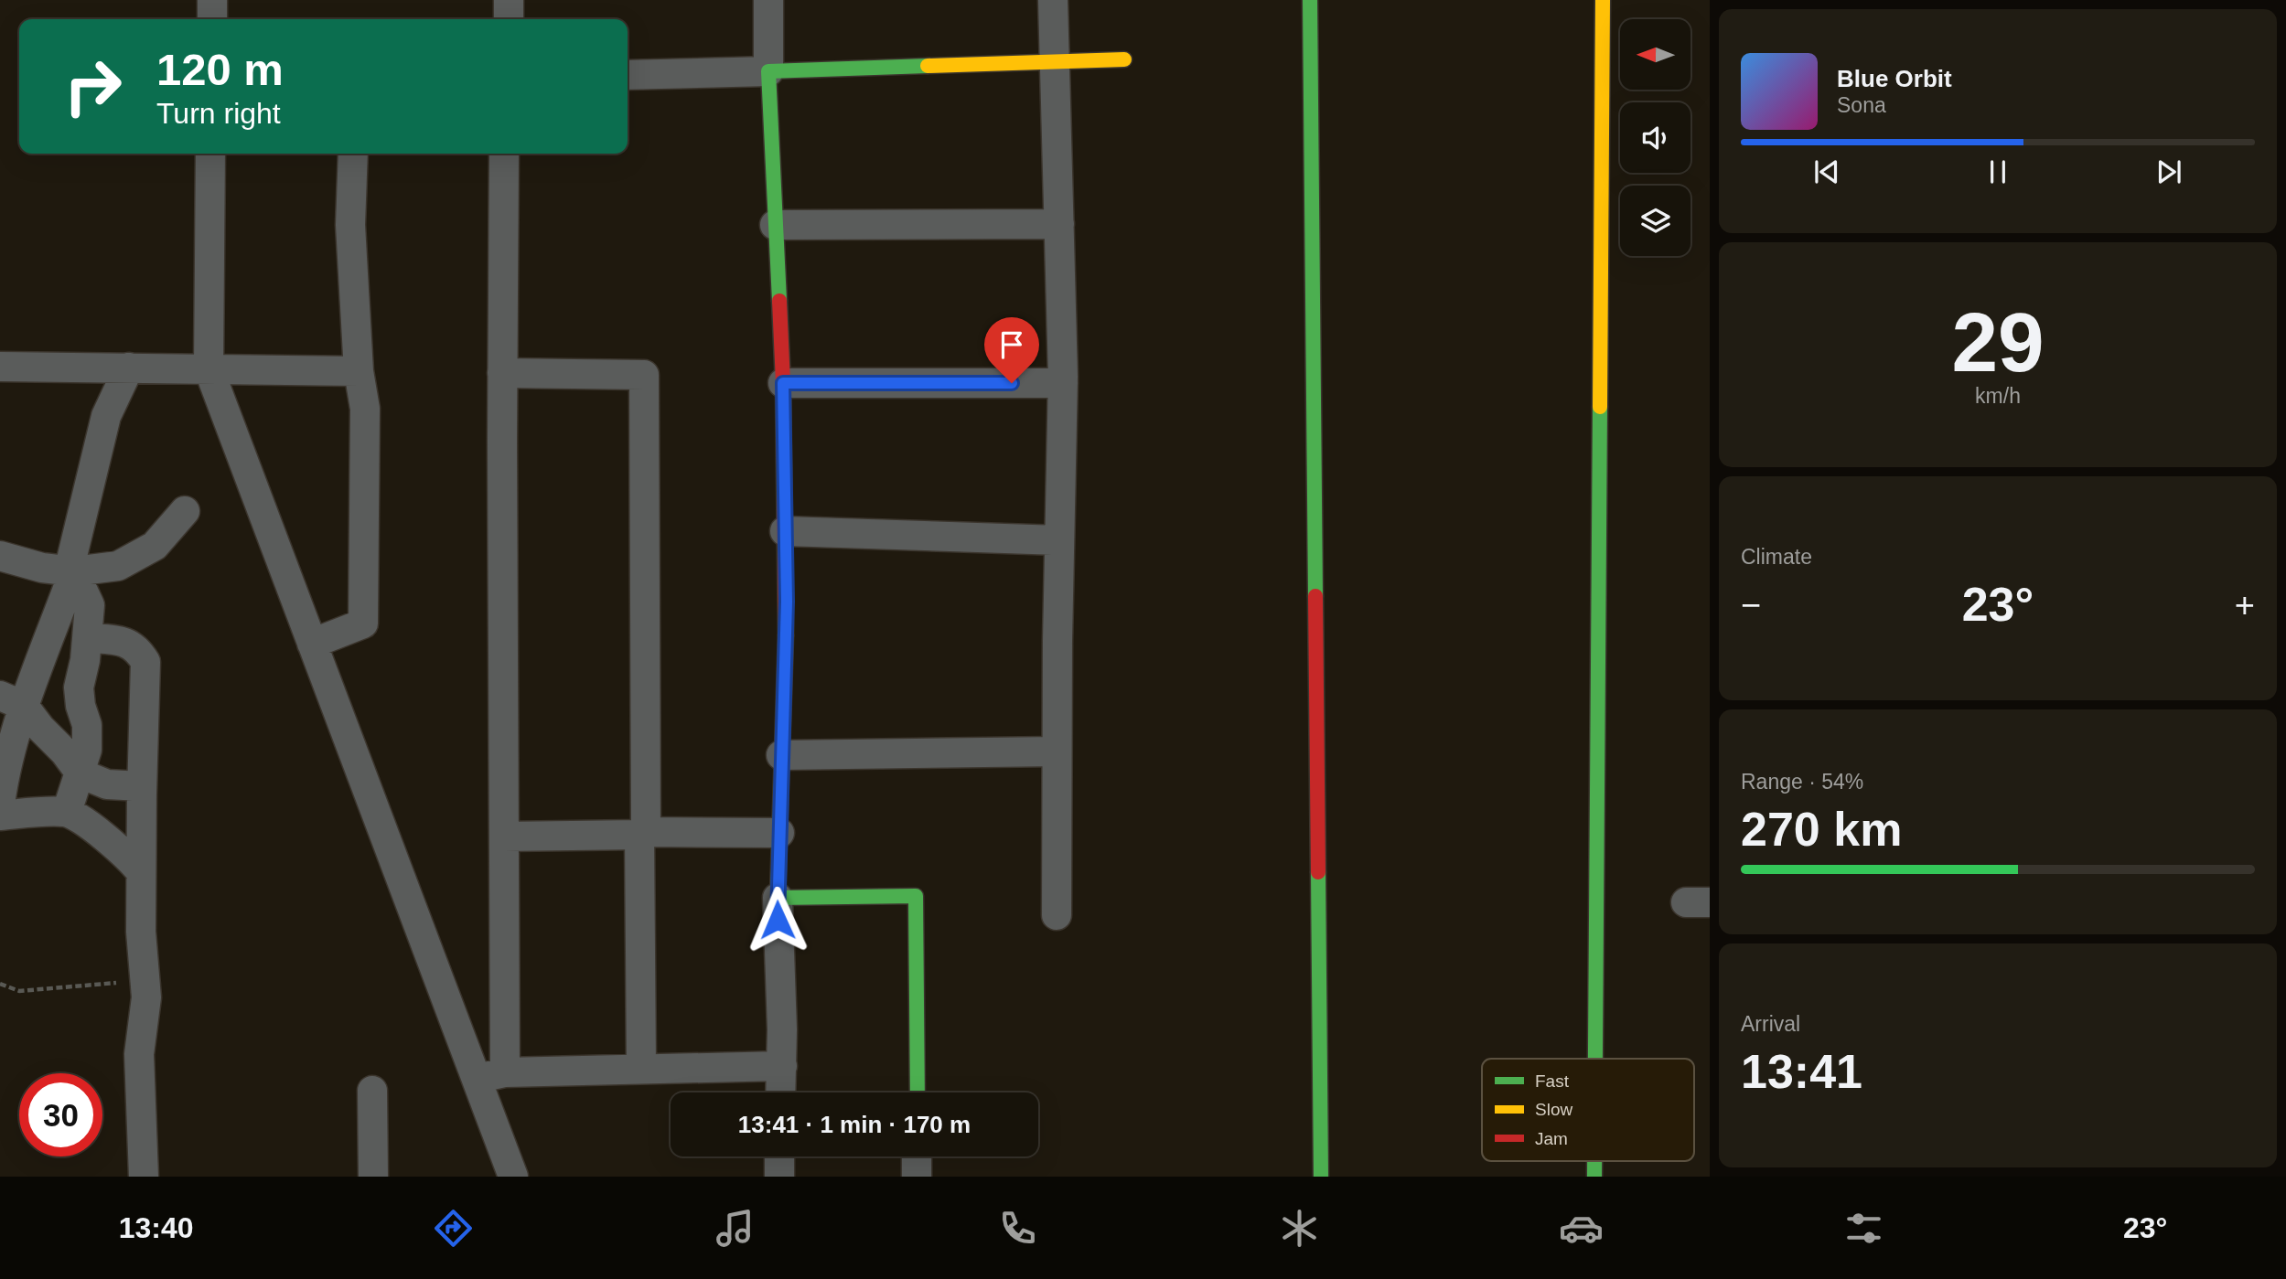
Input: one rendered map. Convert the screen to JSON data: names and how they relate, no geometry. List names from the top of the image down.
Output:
{
  "legend": ["Fast", "Slow", "Jam"],
  "north": "left",
  "page": {
    "turn": ["120 m", "Turn right"],
    "song": ["Blue Orbit", "Sona"],
    "tile": [
      ["29", "km/h"],
      "Climate",
      ["Range · 54%", "270 km"],
      ["Arrival", "13:41"]
    ],
    "heat": ["−", "23°", "+"],
    "limit": "30",
    "trip": "13:41 · 1 min · 170 m",
    "tabs": ["13:40", "23°"]
  }
}
